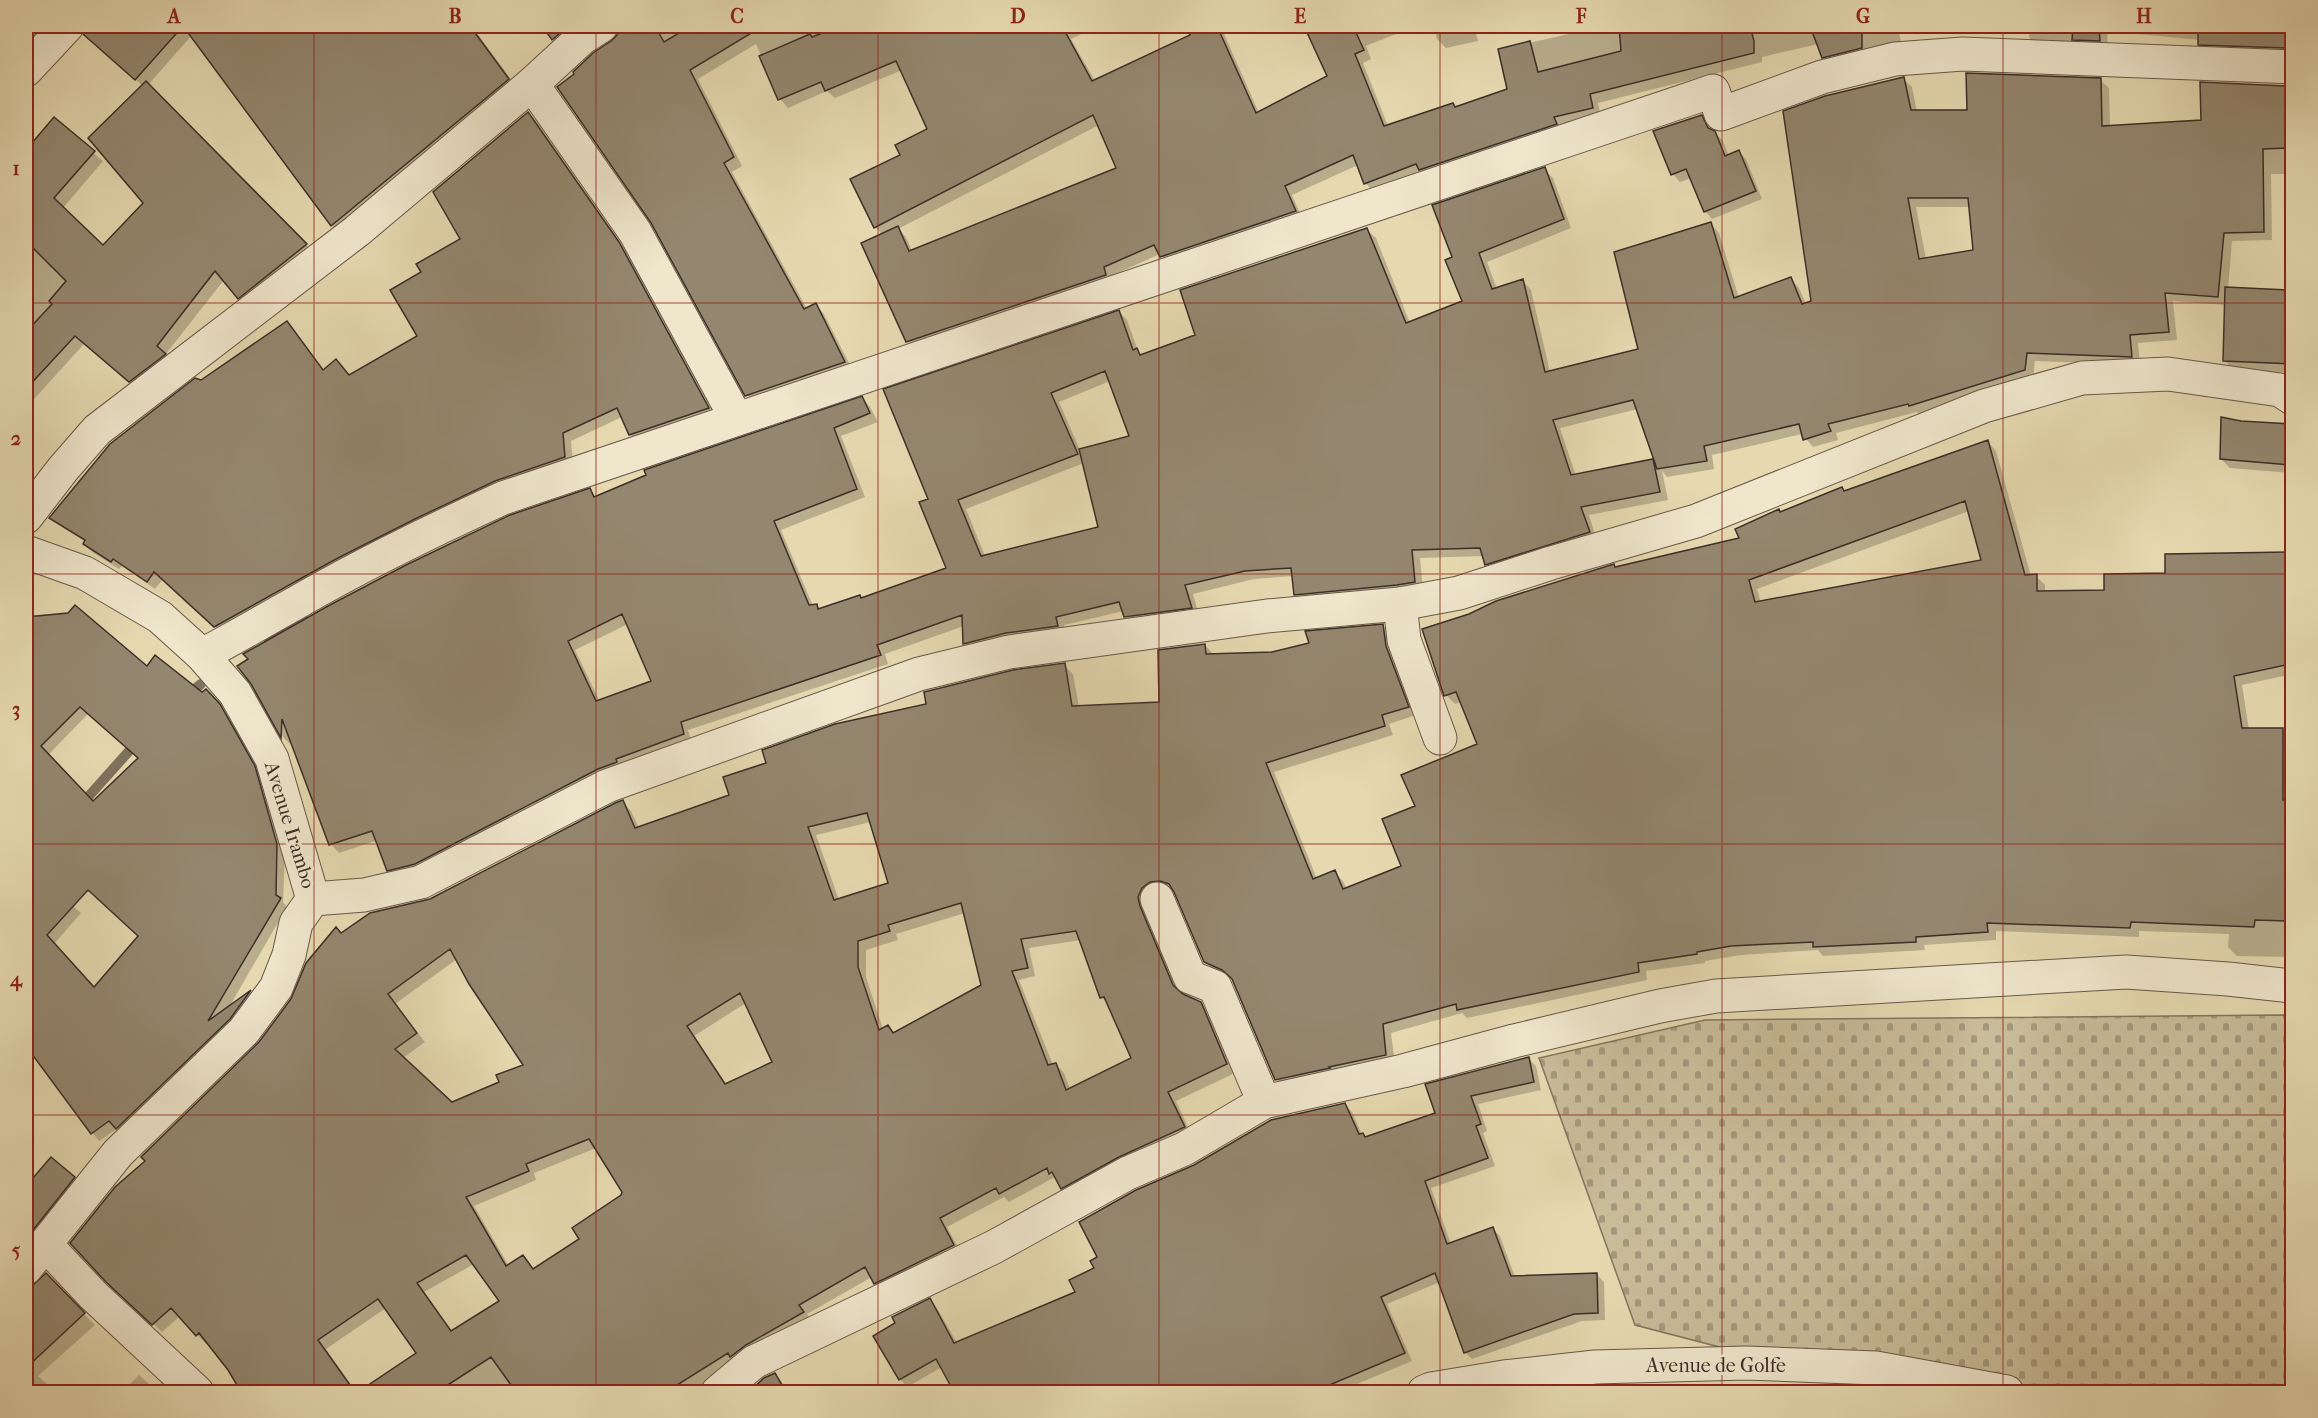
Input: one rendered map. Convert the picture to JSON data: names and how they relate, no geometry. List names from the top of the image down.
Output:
{
  "streets": {
    "street": ["Avenue Irambo", "Avenue de Golfe"]
  },
  "grid": {
    "columns": [
      "A",
      "B",
      "C",
      "D",
      "E",
      "F",
      "G",
      "H"
    ],
    "rows": [
      "1",
      "2",
      "3",
      "4",
      "5"
    ]
  }
}
